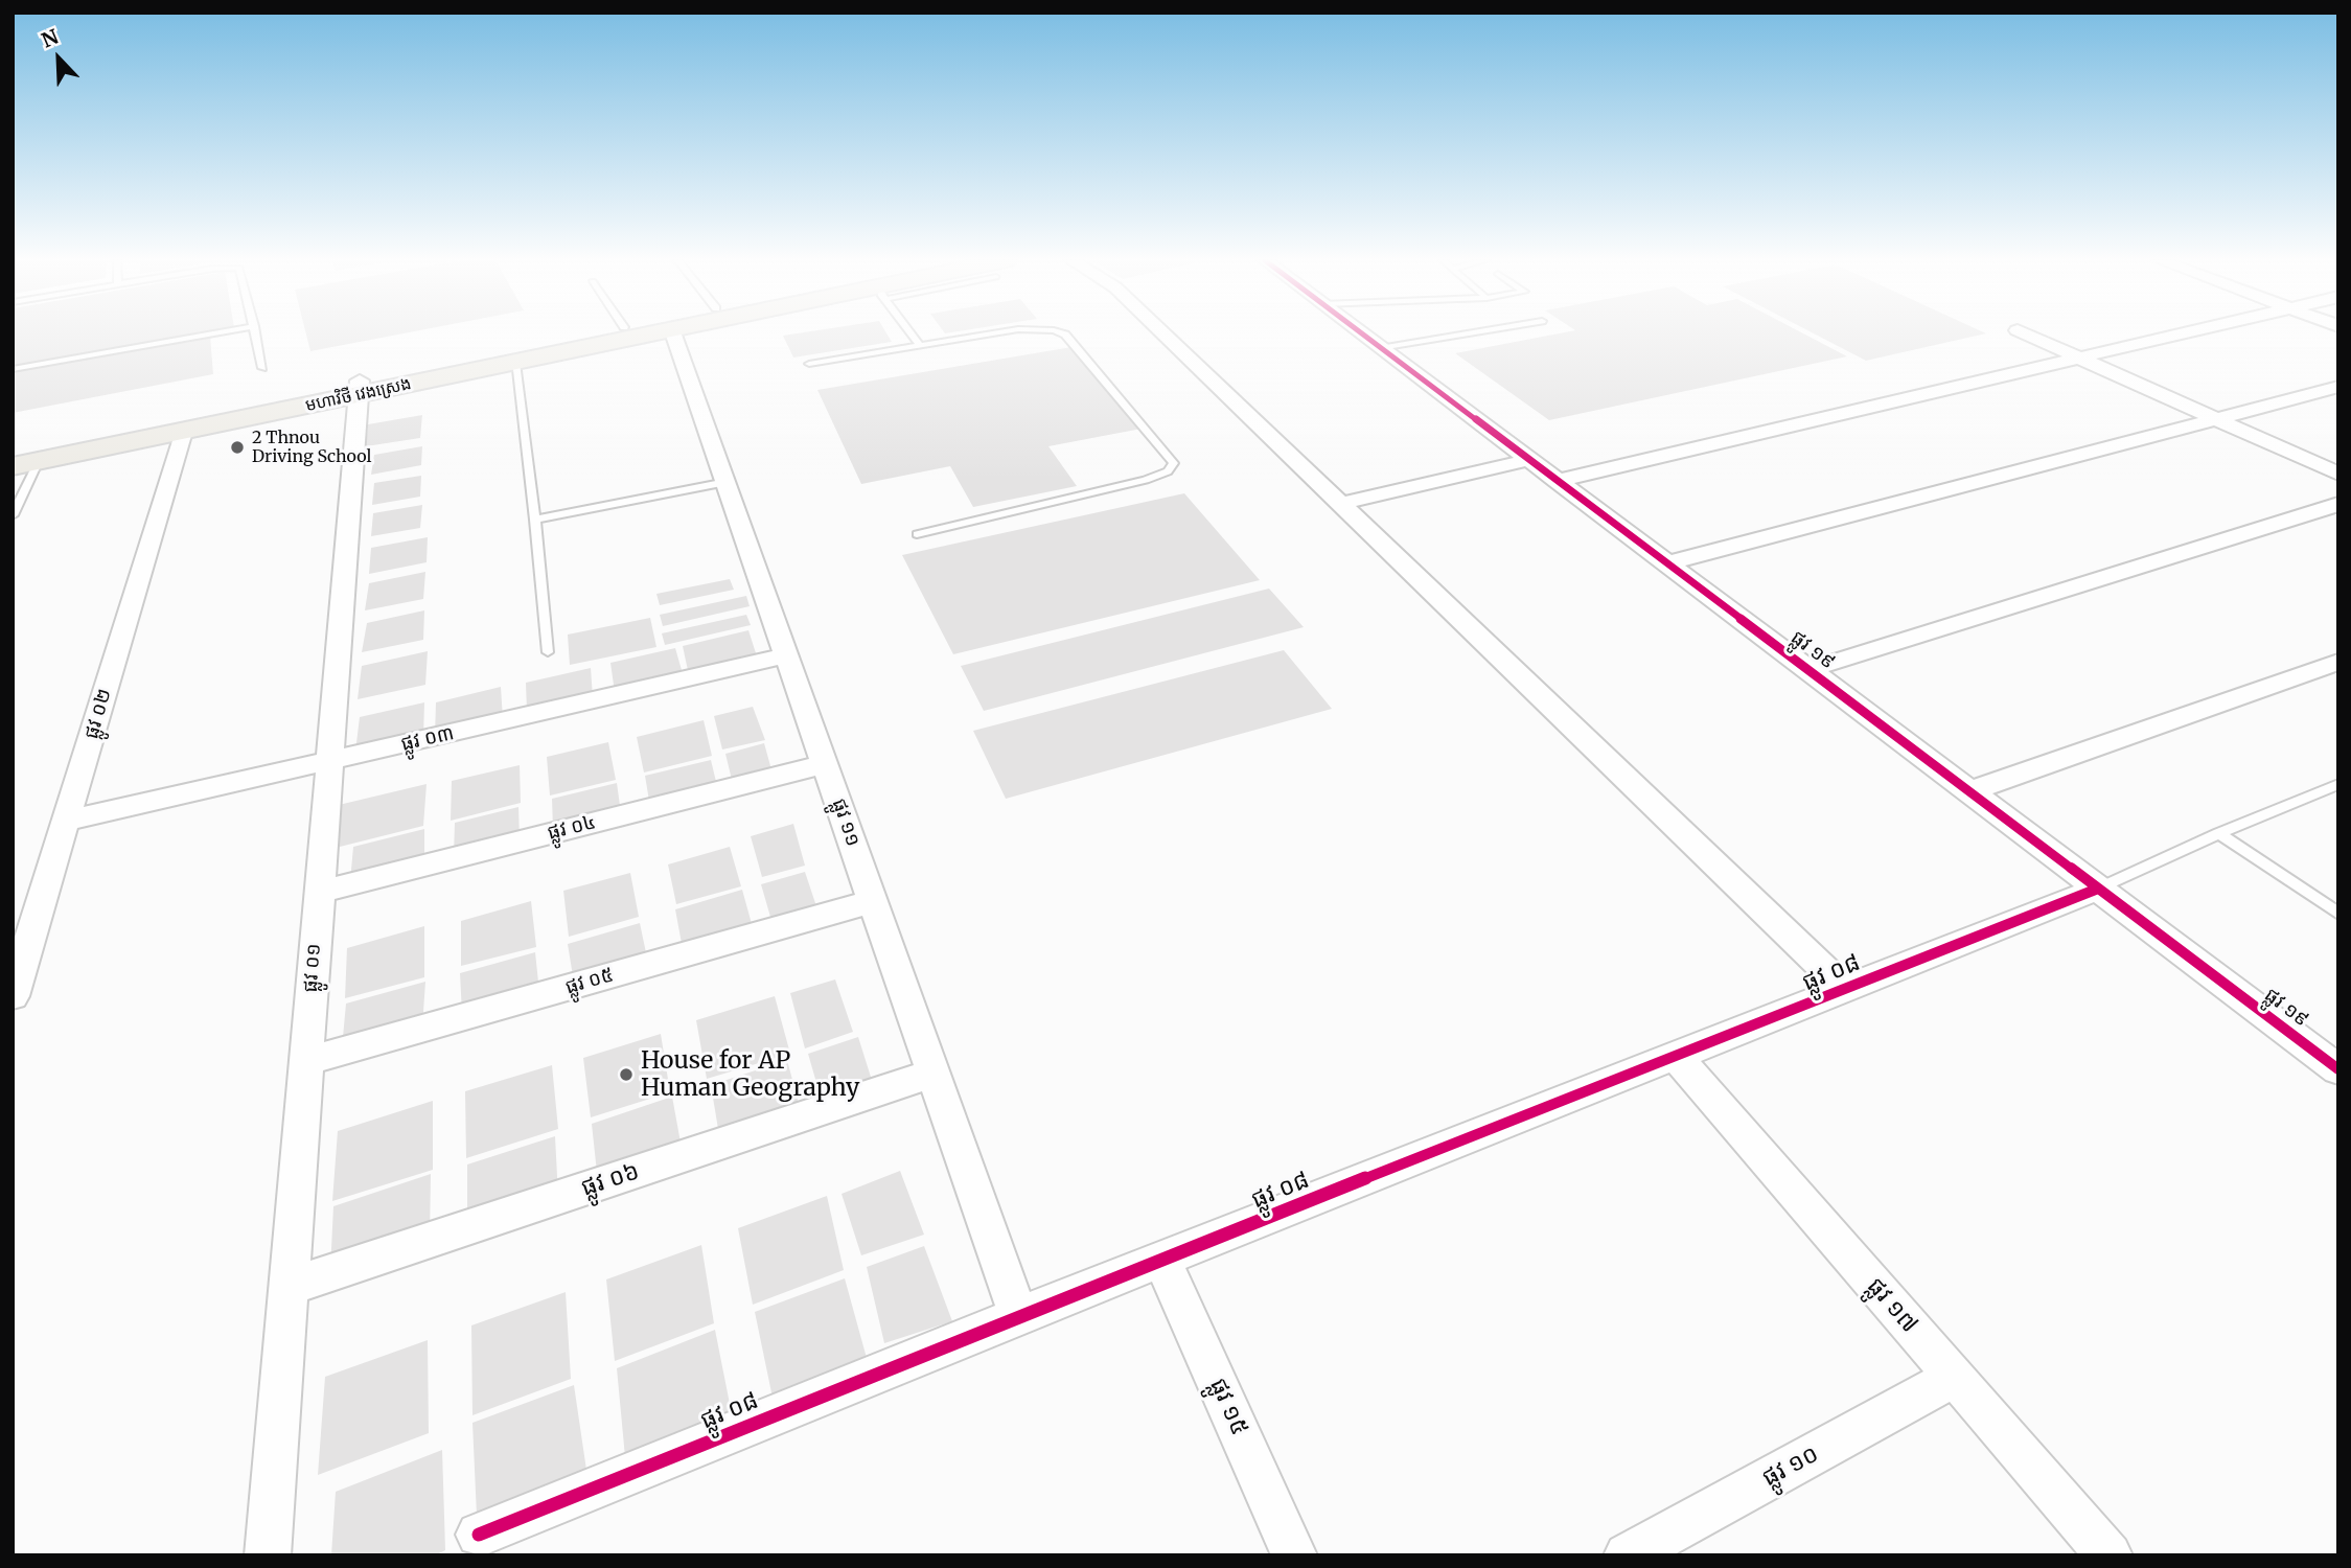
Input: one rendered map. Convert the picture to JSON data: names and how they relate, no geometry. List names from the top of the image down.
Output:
{
  "streets": {
    "main road": ["មហាវិថី វេងស្រេង"],
    "street": [
      "ផ្លូវ ១៩",
      "ផ្លូវ ០២",
      "ផ្លូវ ០៣",
      "ផ្លូវ ១១",
      "ផ្លូវ ០៤",
      "ផ្លូវ ០១",
      "ផ្លូវ ០៨",
      "ផ្លូវ ០៥",
      "ផ្លូវ ០៦",
      "ផ្លូវ ១៧",
      "ផ្លូវ ១៥",
      "ផ្លូវ ១០"
    ]
  },
  "crossings": [
    ["មហាវិថី វេងស្រេង", "ផ្លូវ ០២"],
    ["មហាវិថី វេងស្រេង", "ផ្លូវ ០១"],
    ["ផ្លូវ ១៩", "ផ្លូវ ០៨"],
    ["ផ្លូវ ០២", "ផ្លូវ ០៣"],
    ["ផ្លូវ ០៣", "ផ្លូវ ១១"],
    ["ផ្លូវ ០៣", "ផ្លូវ ០១"],
    ["ផ្លូវ ១១", "ផ្លូវ ០៤"],
    ["ផ្លូវ ១១", "ផ្លូវ ០៨"],
    ["ផ្លូវ ១១", "ផ្លូវ ០៥"],
    ["ផ្លូវ ១១", "ផ្លូវ ០៦"],
    ["ផ្លូវ ០៤", "ផ្លូវ ០១"],
    ["ផ្លូវ ០១", "ផ្លូវ ០៥"],
    ["ផ្លូវ ០១", "ផ្លូវ ០៦"],
    ["ផ្លូវ ០៨", "ផ្លូវ ១៧"],
    ["ផ្លូវ ០៨", "ផ្លូវ ១៥"],
    ["ផ្លូវ ១៧", "ផ្លូវ ១០"]
  ],
  "places": ["2 Thnou Driving School", "House for AP Human Geography"],
  "north": "top left"
}
